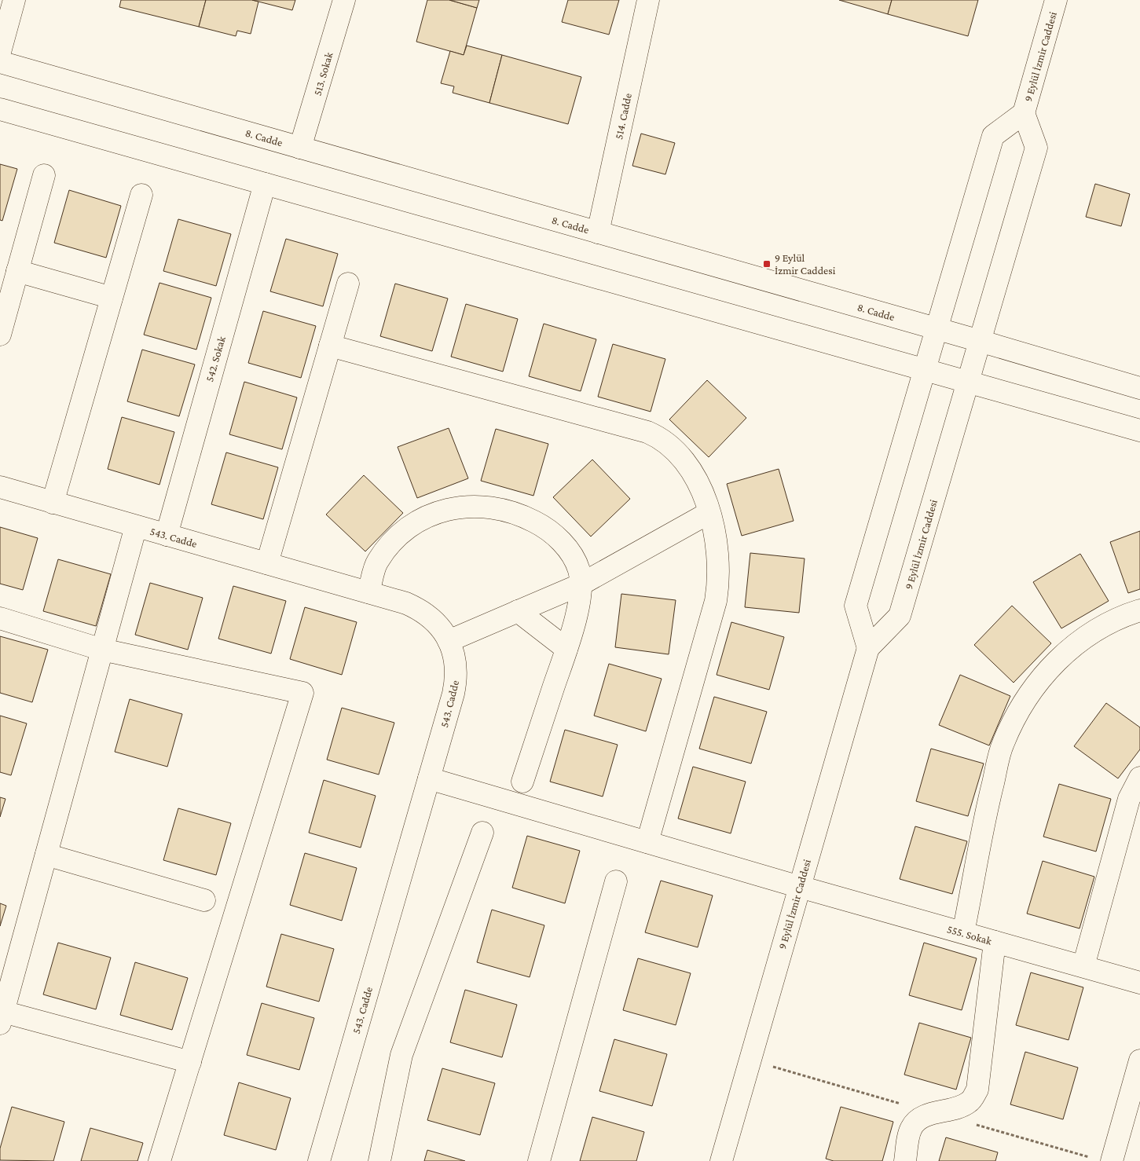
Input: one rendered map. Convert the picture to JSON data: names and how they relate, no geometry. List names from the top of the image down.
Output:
{
  "streets": {
    "street": [
      "9 Eylül İzmir Caddesi",
      "513. Sokak",
      "514. Cadde",
      "8. Cadde",
      "542. Sokak",
      "543. Cadde",
      "555. Sokak"
    ]
  },
  "crossings": [
    ["9 Eylül İzmir Caddesi", "8. Cadde"],
    ["9 Eylül İzmir Caddesi", "555. Sokak"],
    ["513. Sokak", "8. Cadde"],
    ["514. Cadde", "8. Cadde"],
    ["542. Sokak", "543. Cadde"],
    ["543. Cadde", "555. Sokak"]
  ],
  "places": {
    "transit": ["9 Eylül İzmir Caddesi"]
  }
}
